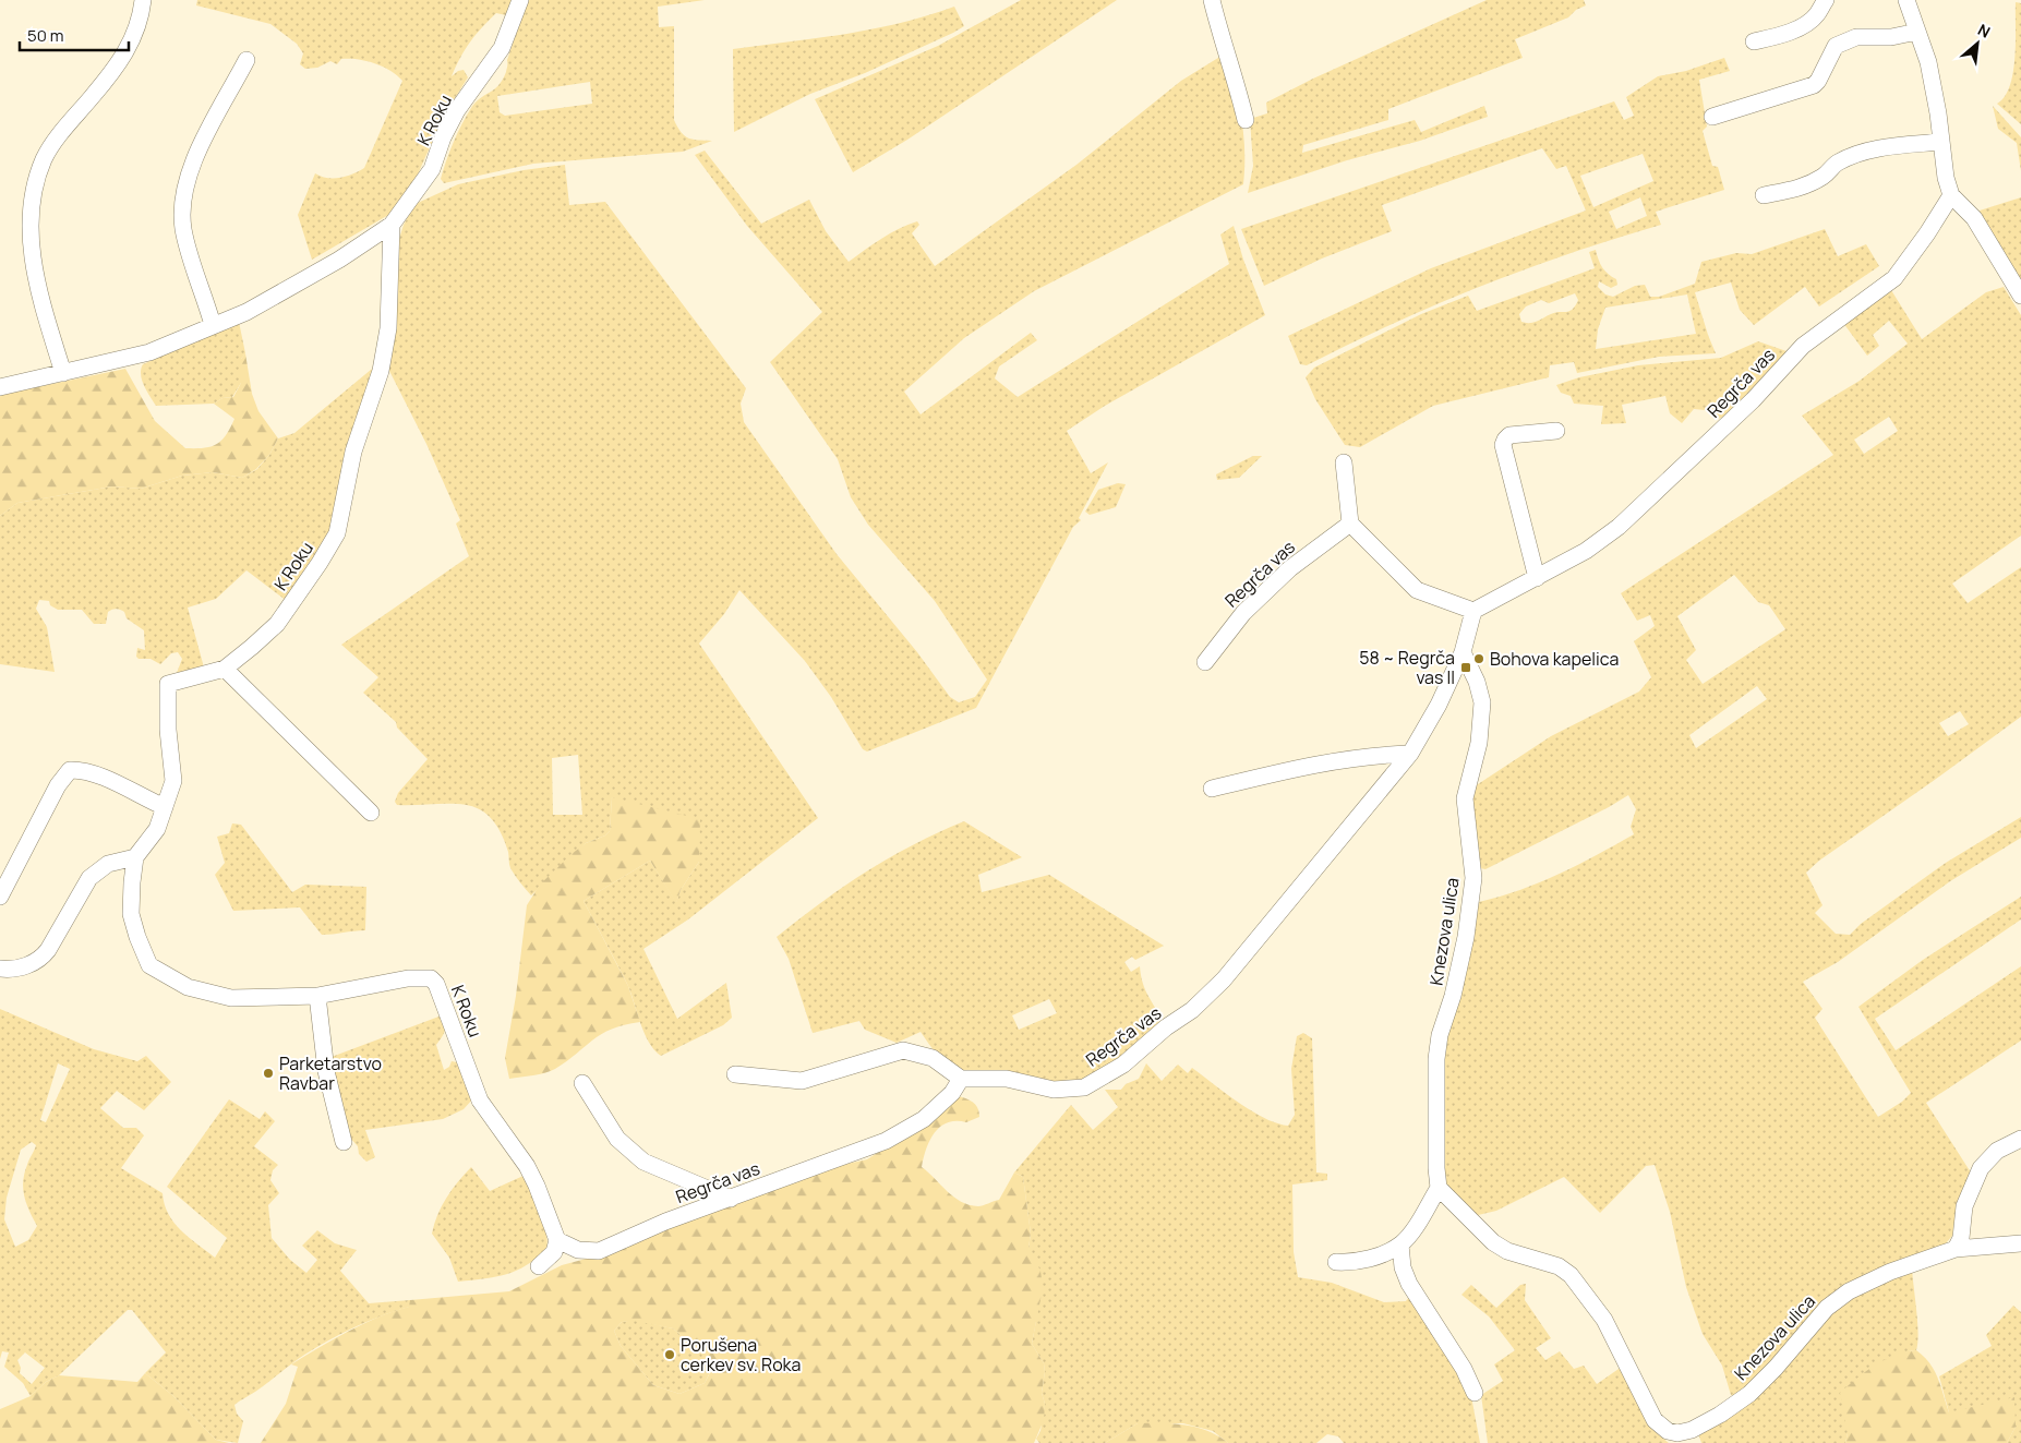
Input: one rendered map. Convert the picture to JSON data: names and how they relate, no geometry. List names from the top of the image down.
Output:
{
  "streets": {
    "street": ["K Roku", "Regrča vas", "Knezova ulica"]
  },
  "crossings": [
    ["K Roku", "Regrča vas"],
    ["Regrča vas", "Knezova ulica"]
  ],
  "places": {
    "other": ["Bohova kapelica", "Parketarstvo Ravbar", "Porušena cerkev sv. Roka"],
    "transit": ["58 ~ Regrča vas II"]
  },
  "scale_bar": "50 m",
  "north": "top right"
}
